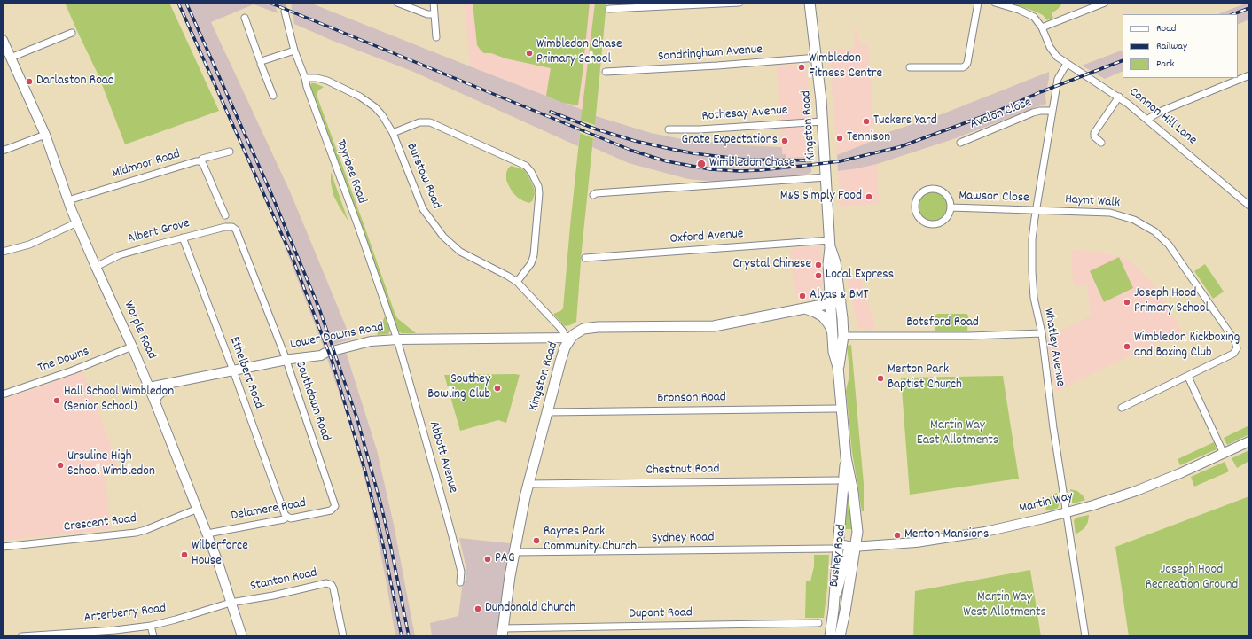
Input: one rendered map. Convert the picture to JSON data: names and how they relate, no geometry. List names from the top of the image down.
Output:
{
  "streets": {
    "main road": [
      "Kingston Road",
      "Worple Road",
      "Lower Downs Road",
      "Martin Way",
      "Bushey Road"
    ],
    "street": [
      "Sandringham Avenue",
      "Rothesay Avenue",
      "Avalon Close",
      "Cannon Hill Lane",
      "Midmoor Road",
      "Toynbee Road",
      "Burstow Road",
      "Mawson Close",
      "Haynt Walk",
      "Albert Grove",
      "Oxford Avenue",
      "Botsford Road",
      "Whatley Avenue",
      "The Downs",
      "Ethelbert Road",
      "Bronson Road",
      "Southdown Road",
      "Abbott Avenue",
      "Chestnut Road",
      "Delamere Road",
      "Crescent Road",
      "Sydney Road",
      "Stanton Road",
      "Arterberry Road",
      "Dupont Road"
    ]
  },
  "crossings": [
    ["Sandringham Avenue", "Kingston Road"],
    ["Rothesay Avenue", "Kingston Road"],
    ["Avalon Close", "Whatley Avenue"],
    ["Cannon Hill Lane", "Whatley Avenue"],
    ["Kingston Road", "Burstow Road"],
    ["Kingston Road", "Oxford Avenue"],
    ["Kingston Road", "Lower Downs Road"],
    ["Kingston Road", "Bronson Road"],
    ["Kingston Road", "Chestnut Road"],
    ["Kingston Road", "Sydney Road"],
    ["Kingston Road", "Bushey Road"],
    ["Kingston Road", "Dupont Road"],
    ["Midmoor Road", "Worple Road"],
    ["Toynbee Road", "Burstow Road"],
    ["Toynbee Road", "Lower Downs Road"],
    ["Toynbee Road", "Abbott Avenue"],
    ["Burstow Road", "Lower Downs Road"],
    ["Mawson Close", "Haynt Walk"],
    ["Mawson Close", "Whatley Avenue"],
    ["Haynt Walk", "Whatley Avenue"],
    ["Albert Grove", "Worple Road"],
    ["Albert Grove", "Ethelbert Road"],
    ["Albert Grove", "Southdown Road"],
    ["Botsford Road", "Whatley Avenue"],
    ["Botsford Road", "Bushey Road"],
    ["Worple Road", "Lower Downs Road"],
    ["Worple Road", "The Downs"],
    ["Worple Road", "Delamere Road"],
    ["Worple Road", "Crescent Road"],
    ["Worple Road", "Stanton Road"],
    ["Worple Road", "Arterberry Road"],
    ["Lower Downs Road", "Ethelbert Road"],
    ["Lower Downs Road", "Southdown Road"],
    ["Lower Downs Road", "Abbott Avenue"],
    ["Whatley Avenue", "Martin Way"],
    ["Ethelbert Road", "Delamere Road"],
    ["Southdown Road", "Delamere Road"],
    ["Martin Way", "Sydney Road"],
    ["Martin Way", "Bushey Road"],
    ["Sydney Road", "Bushey Road"],
    ["Stanton Road", "Arterberry Road"]
  ],
  "parks": ["Martin Way East Allotments", "Joseph Hood Recreation Ground", "Martin Way West Allotments"],
  "places": [
    "Wimbledon Chase Primary School",
    "Wimbledon Fitness Centre",
    "Darlaston Road",
    "Tuckers Yard",
    "Tennison",
    "Grate Expectations",
    "Wimbledon Chase",
    "M&S Simply Food",
    "Crystal Chinese",
    "Local Express",
    "Alyas & BMT",
    "Joseph Hood Primary School",
    "Wimbledon Kickboxing and Boxing Club",
    "Merton Park Baptist Church",
    "Southey Bowling Club",
    "Hall School Wimbledon (Senior School)",
    "Ursuline High School Wimbledon",
    "Merton Mansions",
    "Raynes Park Community Church",
    "Wilberforce House",
    "PAG",
    "Dundonald Church"
  ],
  "legend": ["Road", "Railway", "Park"]
}
